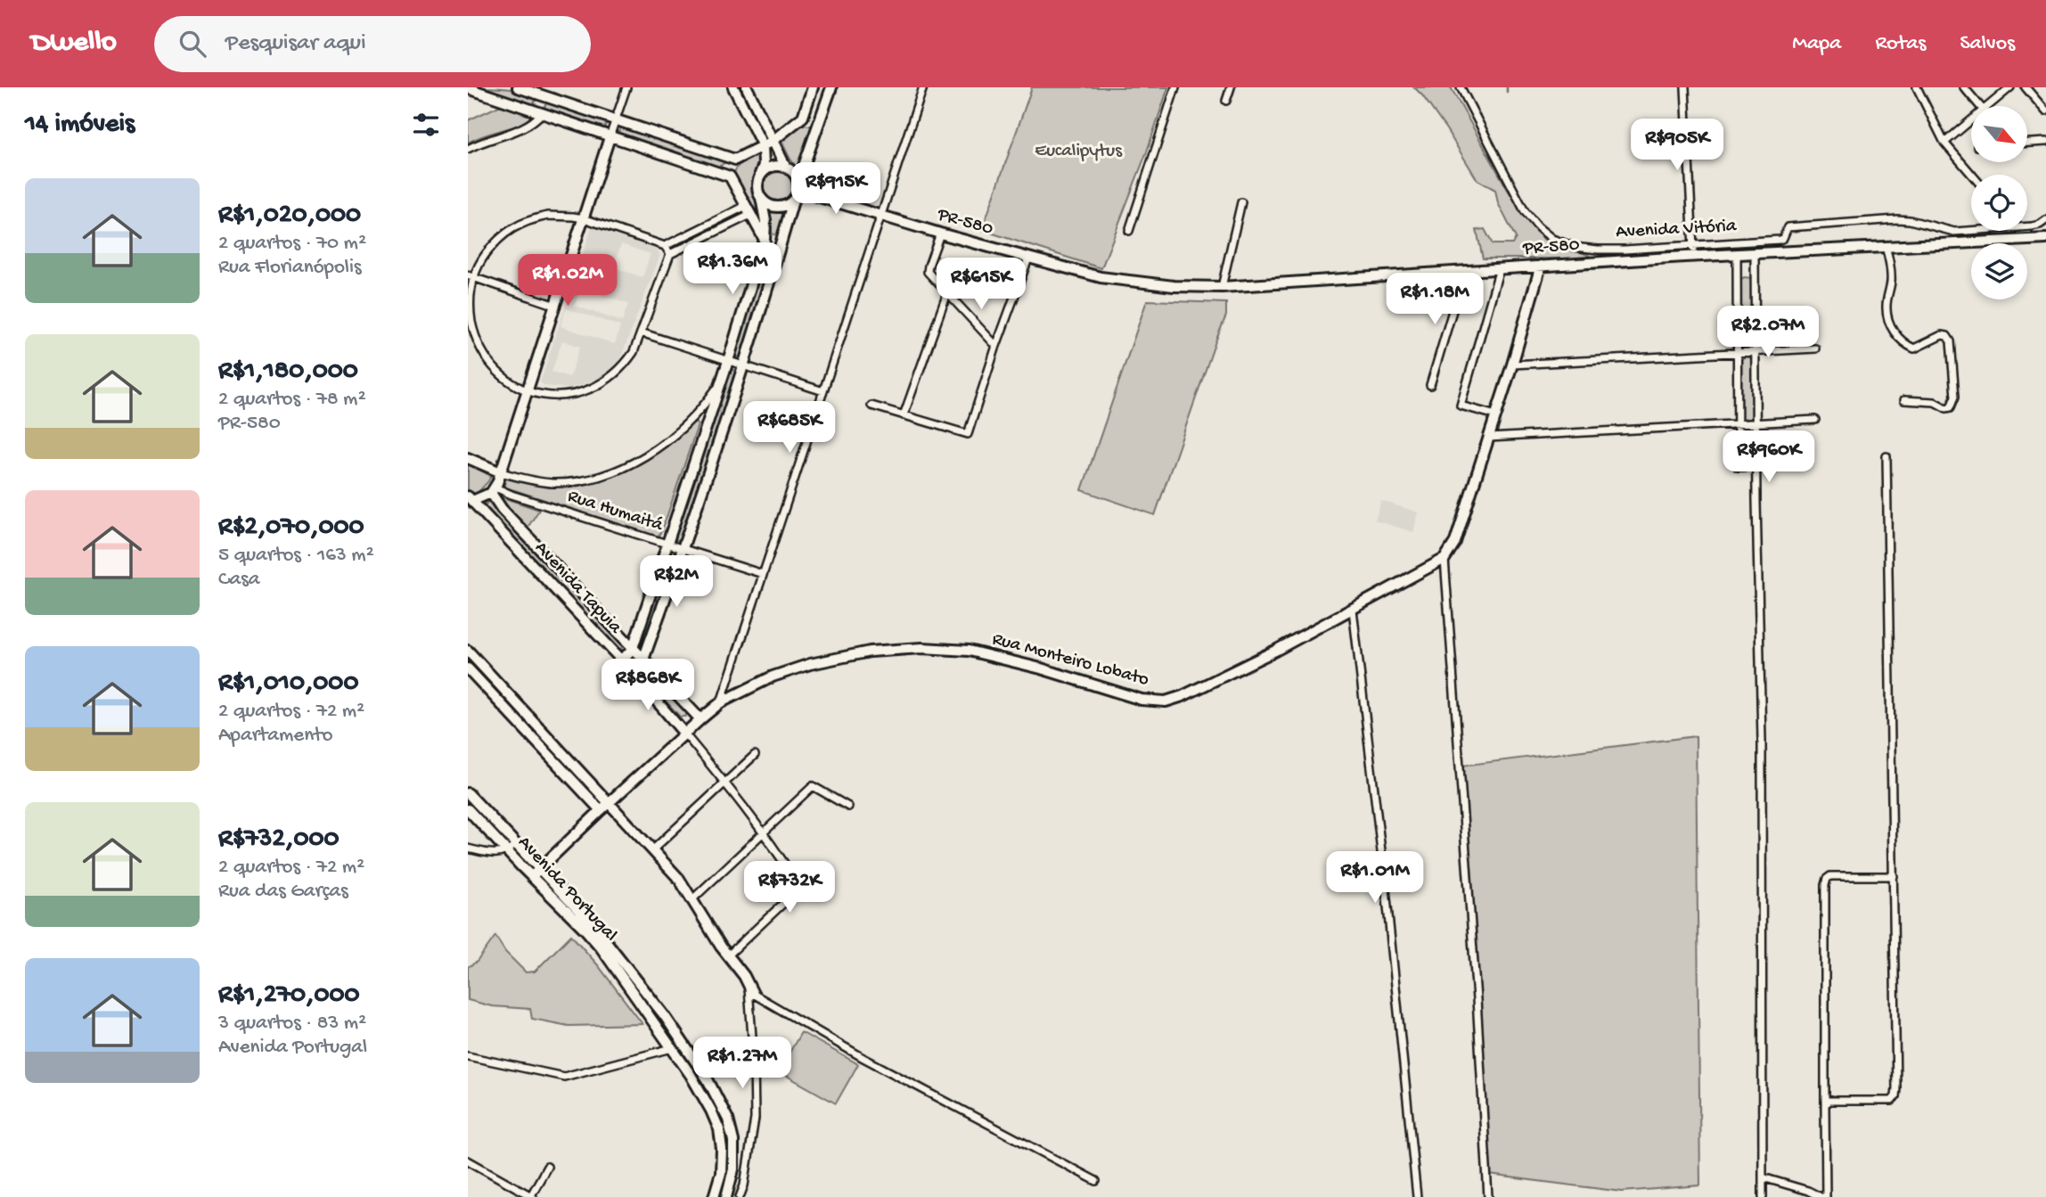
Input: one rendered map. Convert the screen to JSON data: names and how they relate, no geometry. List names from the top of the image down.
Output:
{
  "streets": {
    "main road": [
      "PR-580",
      "Avenida Tapuia",
      "Rua Monteiro Lobato",
      "Avenida Portugal"
    ],
    "street": ["Avenida Vitória", "Rua Humaitá"]
  },
  "crossings": [
    ["Rua Humaitá", "Avenida Tapuia"],
    ["Avenida Tapuia", "Rua Monteiro Lobato"],
    ["Rua Monteiro Lobato", "Avenida Portugal"]
  ],
  "parks": ["Eucalipytus"],
  "north": "bottom right",
  "page": {
    "header": "Dwello",
    "search": "Pesquisar aqui",
    "nav": ["Mapa", "Rotas", "Salvos"],
    "heading": "14 imóveis",
    "price": [
      "R$905K",
      "R$915K",
      "R$1.36M",
      "R$1.02M",
      "R$615K",
      "R$1.18M",
      "R$2.07M",
      "R$685K",
      "R$960K",
      "R$2M",
      "R$868K",
      "R$1.01M",
      "R$732K",
      "R$1.27M"
    ],
    "list": [
      {
        "name": "R$1,020,000",
        "note": "2 quartos · 70 m² · Rua Florianópolis"
      },
      {
        "name": "R$1,180,000",
        "note": "2 quartos · 78 m² · PR-580"
      },
      {
        "name": "R$2,070,000",
        "note": "5 quartos · 163 m² · Casa"
      },
      {
        "name": "R$1,010,000",
        "note": "2 quartos · 72 m² · Apartamento"
      },
      {
        "name": "R$732,000",
        "note": "2 quartos · 72 m² · Rua das Garças"
      },
      {
        "name": "R$1,270,000",
        "note": "3 quartos · 83 m² · Avenida Portugal"
      }
    ]
  }
}
